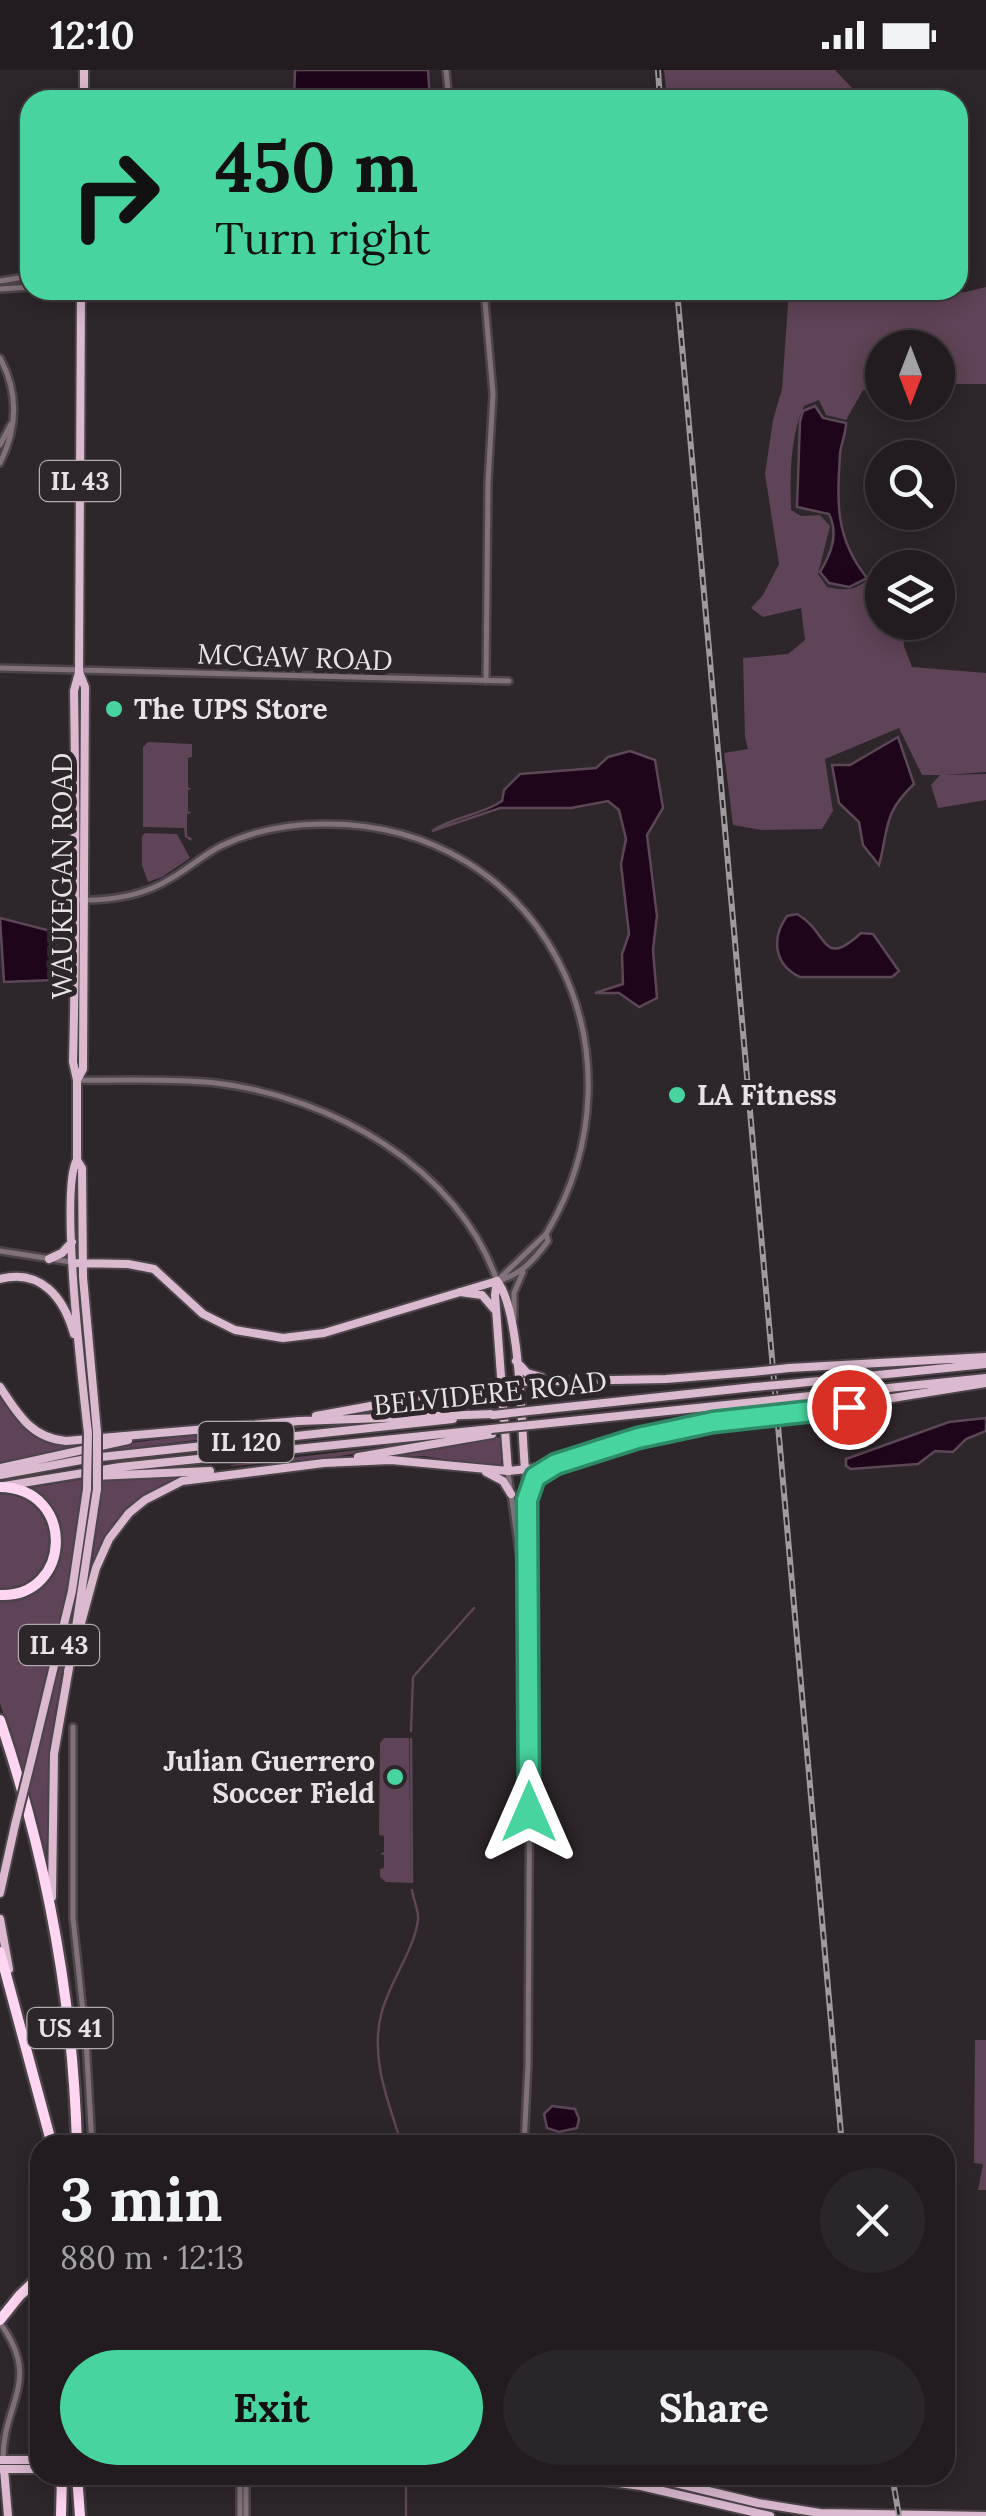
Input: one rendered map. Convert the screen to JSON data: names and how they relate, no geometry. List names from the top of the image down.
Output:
{
  "streets": {
    "highway": ["US 41"],
    "main road": [
      "IL 43",
      "WAUKEGAN ROAD",
      "BELVIDERE ROAD",
      "IL 120"
    ],
    "street": ["MCGAW ROAD"]
  },
  "crossings": [
    ["IL 43", "WAUKEGAN ROAD"],
    ["IL 43", "US 41"],
    ["MCGAW ROAD", "WAUKEGAN ROAD"]
  ],
  "places": ["The UPS Store", "LA Fitness", "Julian Guerrero Soccer Field"],
  "north": "bottom",
  "page": {
    "status": "12:10",
    "turn": ["450 m", "Turn right"],
    "heading": ["3 min", "880 m · 12:13"],
    "buttons": ["Exit", "Share"]
  }
}
